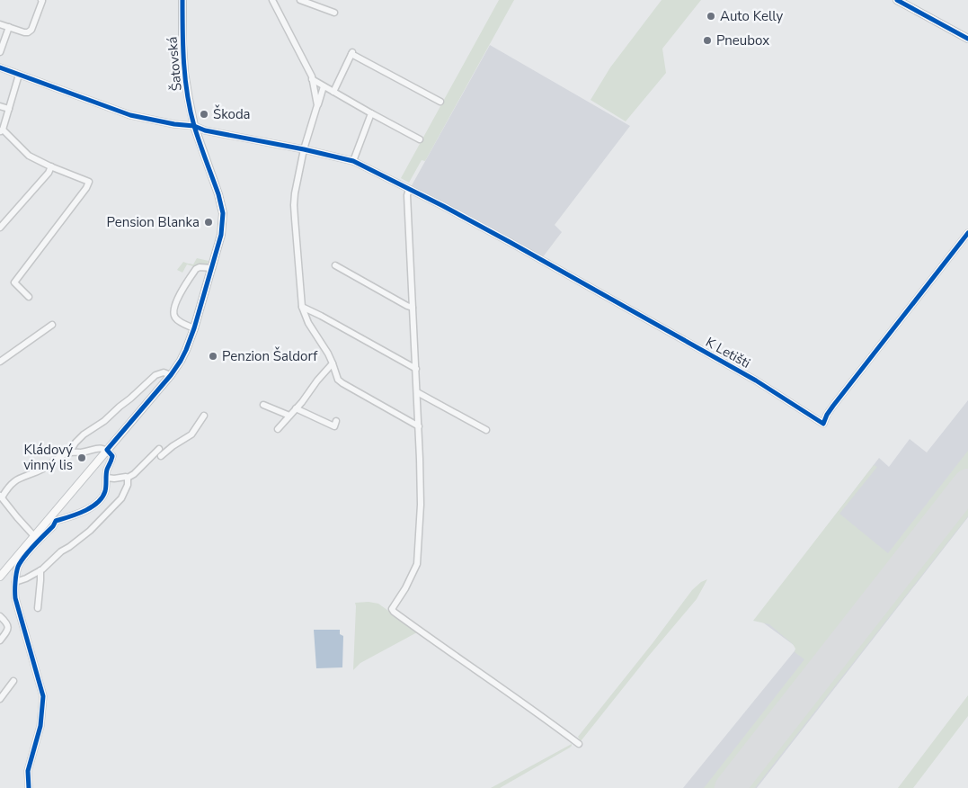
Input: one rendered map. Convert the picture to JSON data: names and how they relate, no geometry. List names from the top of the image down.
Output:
{
  "streets": {
    "main road": ["Šatovská"],
    "street": ["K Letišti"]
  },
  "places": [
    "Auto Kelly",
    "Pneubox",
    "Škoda",
    "Pension Blanka",
    "Penzion Šaldorf",
    "Kládový vinný lis"
  ]
}
